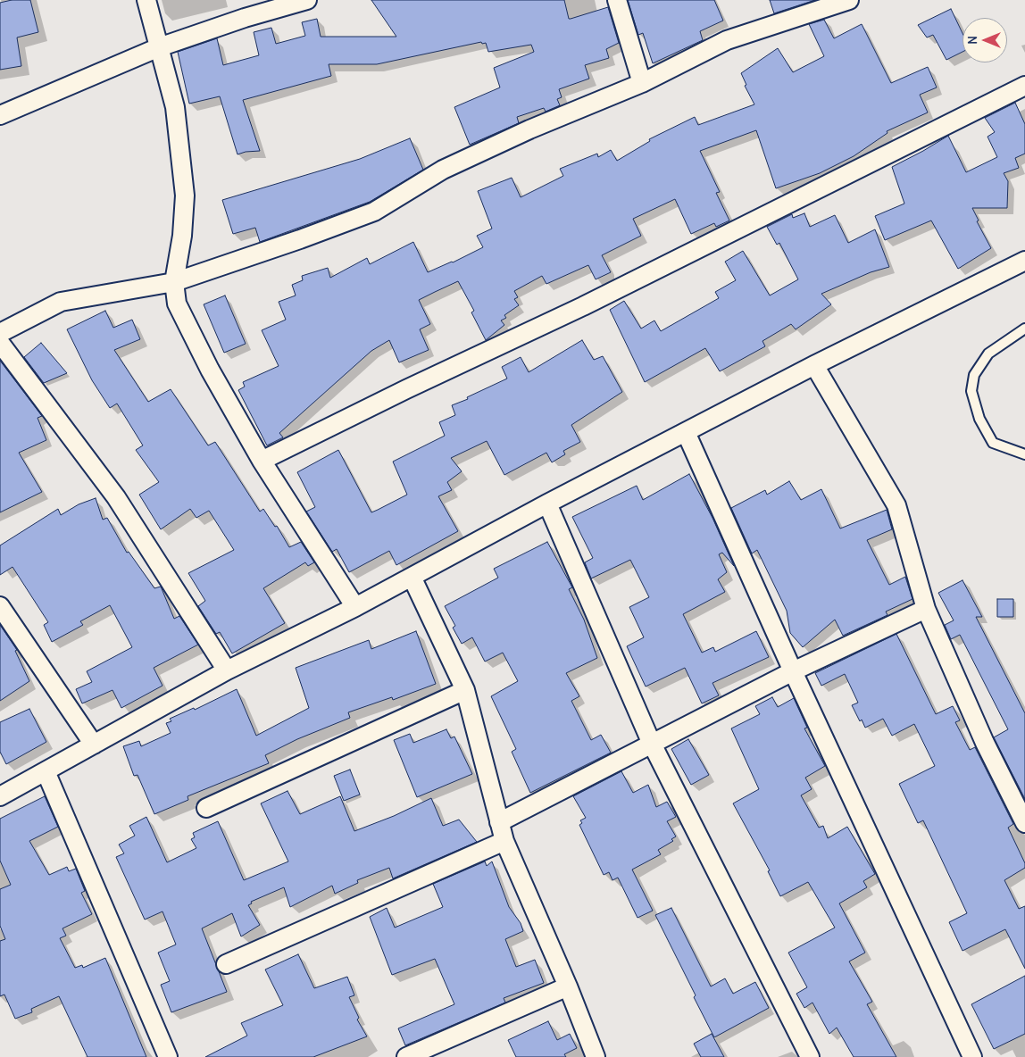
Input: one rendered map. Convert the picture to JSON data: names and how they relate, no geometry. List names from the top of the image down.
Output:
{
  "north": "left"
}
